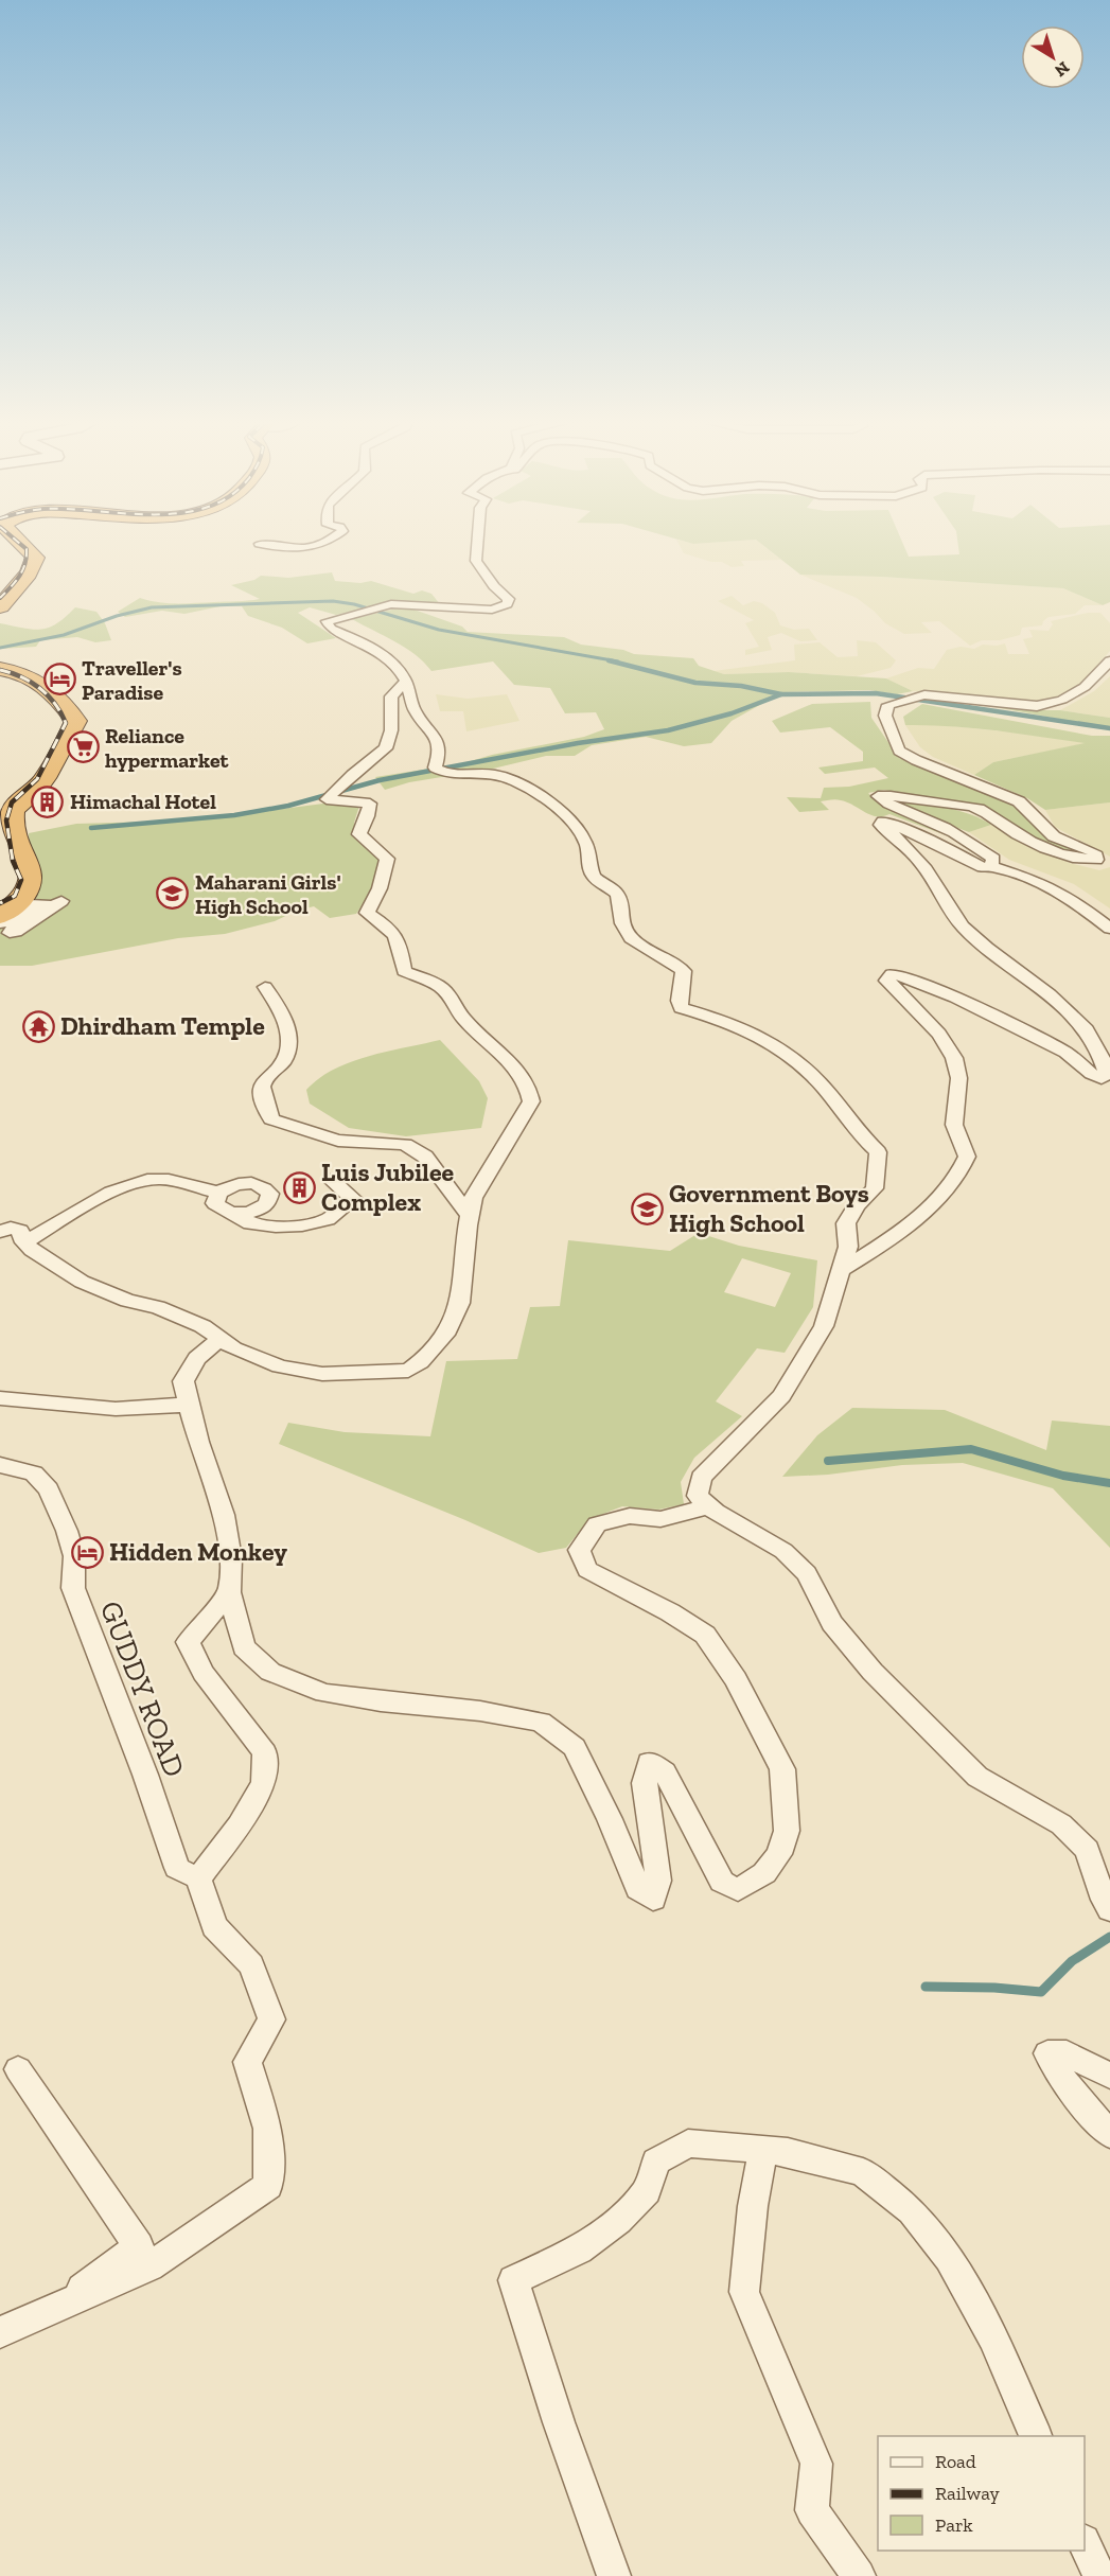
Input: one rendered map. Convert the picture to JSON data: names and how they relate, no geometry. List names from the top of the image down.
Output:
{
  "streets": {
    "street": ["GUDDY ROAD"]
  },
  "places": {
    "hotel": ["Traveller's Paradise", "Hidden Monkey"],
    "supermarket": ["Reliance hypermarket"],
    "building": ["Himachal Hotel", "Luis Jubilee Complex"],
    "school or university": ["Maharani Girls' High School", "Government Boys High School"],
    "temple": ["Dhirdham Temple"]
  },
  "legend": ["Road", "Railway", "Park"],
  "north": "bottom right"
}
